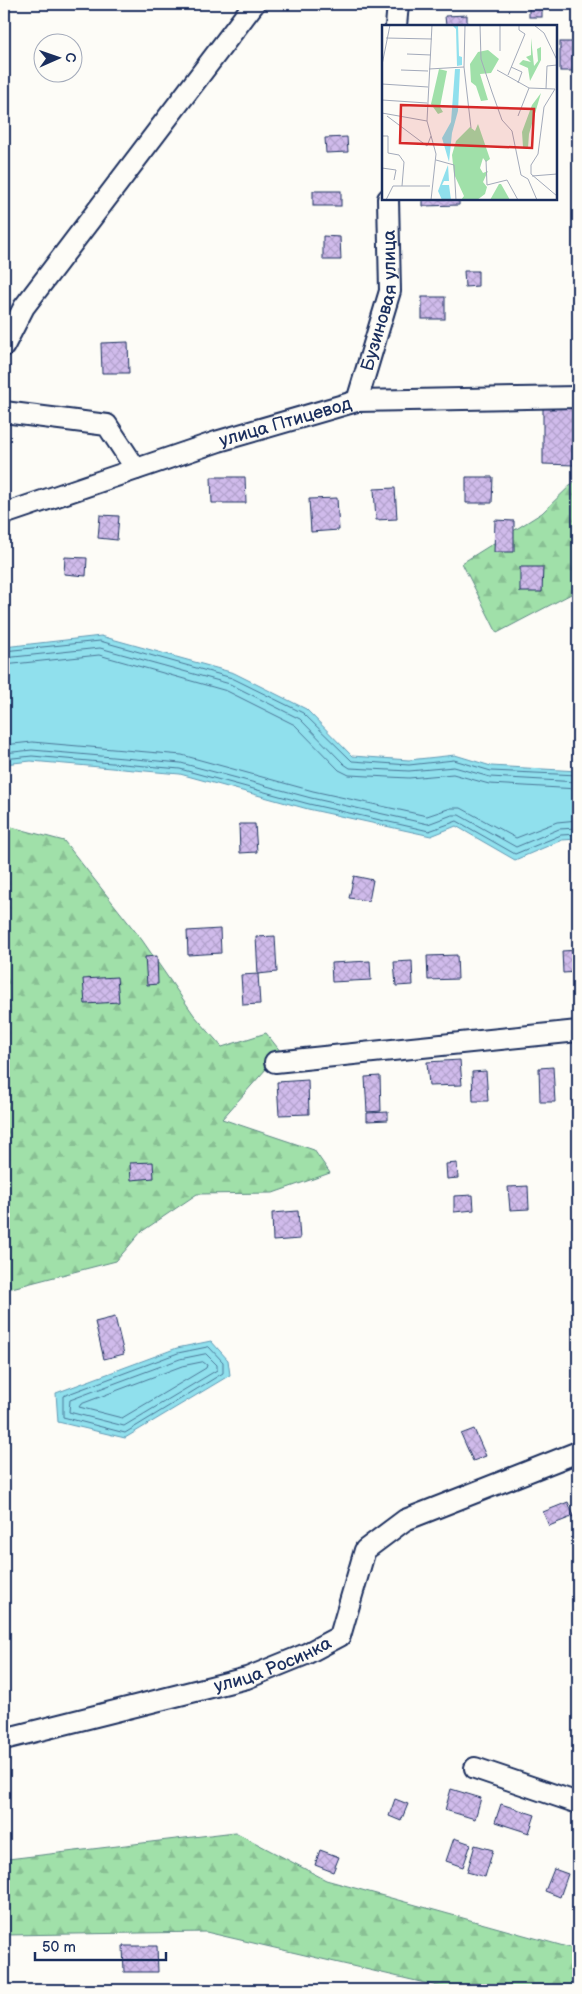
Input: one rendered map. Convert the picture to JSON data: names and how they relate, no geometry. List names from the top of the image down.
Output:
{
  "streets": {
    "street": ["Бузиновая улица", "улица Птицевод", "улица Росинка"]
  },
  "crossings": [
    ["Бузиновая улица", "улица Птицевод"]
  ],
  "scale_bar": "50 m",
  "north": "right"
}
